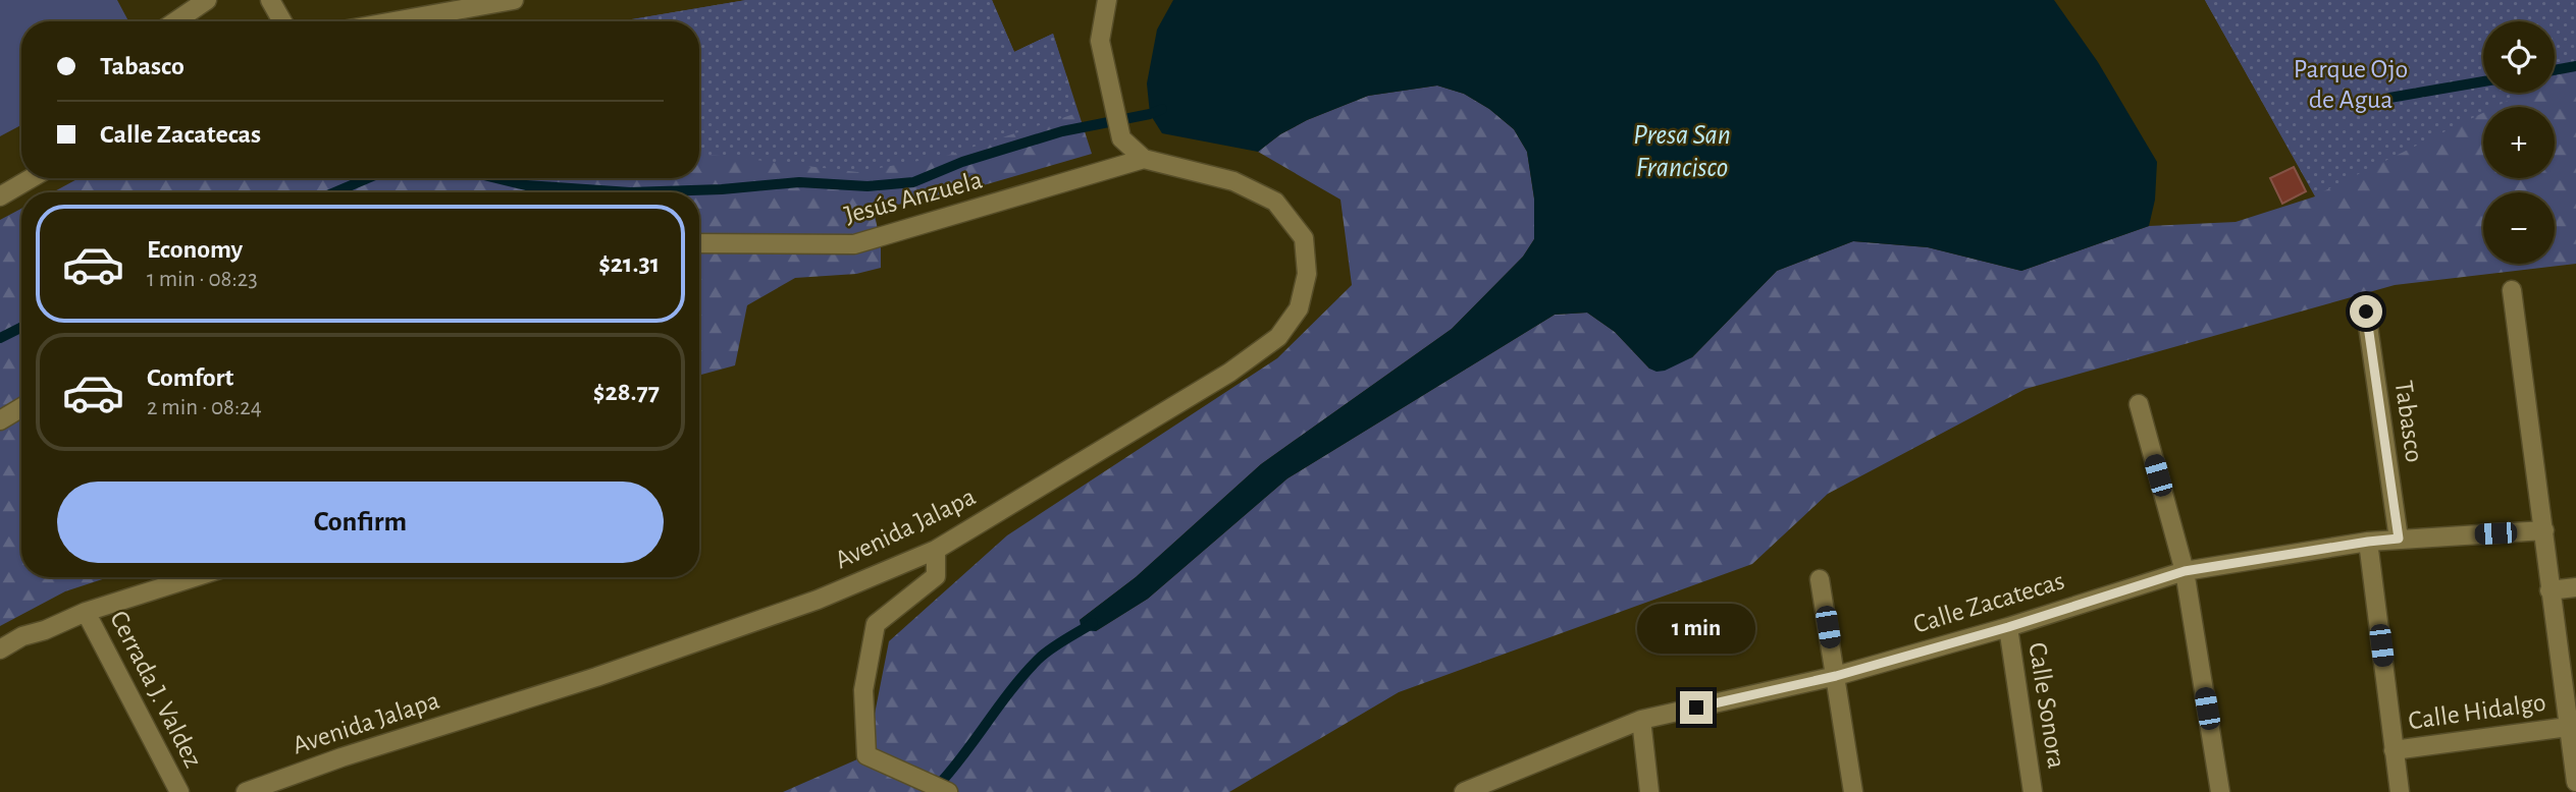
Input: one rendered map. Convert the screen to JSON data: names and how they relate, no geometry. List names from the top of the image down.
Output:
{
  "streets": {
    "street": [
      "Jesús Anzuela",
      "Tabasco",
      "Avenida Jalapa",
      "Calle Zacatecas",
      "Cerrada J. Valdez",
      "Calle Sonora",
      "Calle Hidalgo"
    ]
  },
  "crossings": [
    ["Jesús Anzuela", "Avenida Jalapa"],
    ["Tabasco", "Calle Zacatecas"],
    ["Calle Zacatecas", "Calle Sonora"]
  ],
  "water": ["Presa San Francisco"],
  "parks": ["Parque Ojo de Agua"],
  "page": {
    "map_buttons": ["+", "−"],
    "banner": ["Tabasco", "Calle Zacatecas"],
    "list": [
      {
        "name": "Economy",
        "note": "1 min · 08:23",
        "value": "$21.31"
      },
      {
        "name": "Comfort",
        "note": "2 min · 08:24",
        "value": "$28.77"
      }
    ],
    "buttons": "Confirm",
    "bubble": "1 min"
  }
}
